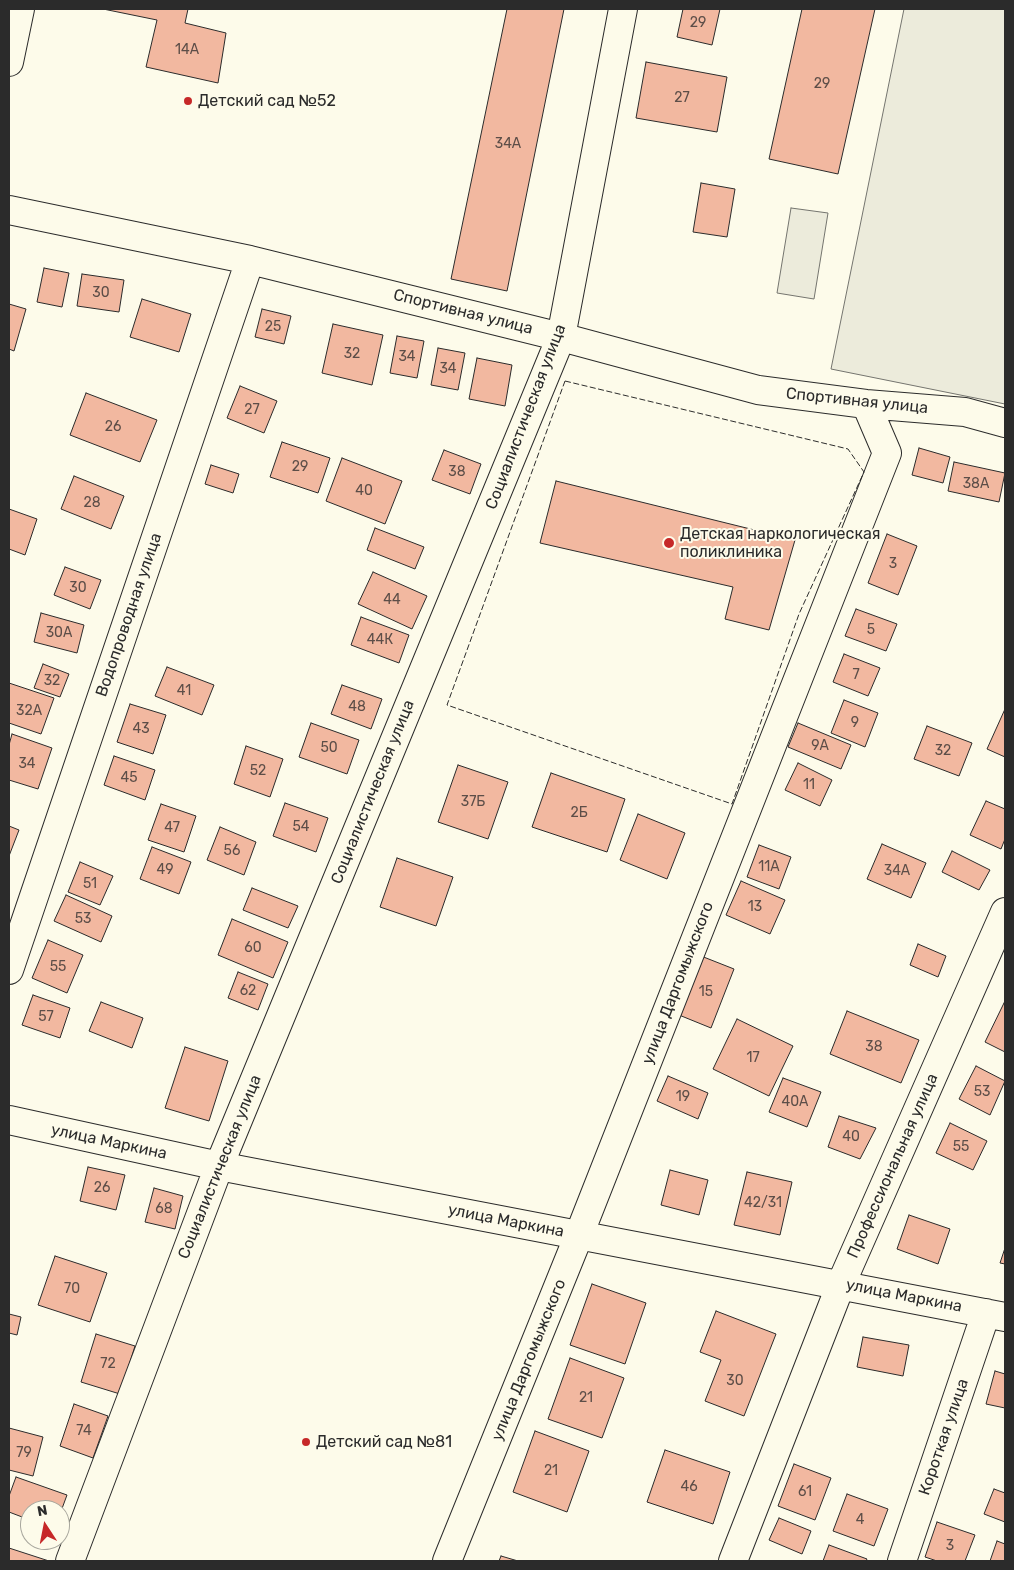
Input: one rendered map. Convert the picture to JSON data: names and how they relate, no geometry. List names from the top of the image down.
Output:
{
  "streets": {
    "street": [
      "Спортивная улица",
      "Социалистическая улица",
      "Водопроводная улица",
      "улица Даргомыжского",
      "улица Маркина",
      "Профессиональная улица",
      "Короткая улица"
    ]
  },
  "crossings": [
    ["Спортивная улица", "Социалистическая улица"],
    ["Спортивная улица", "Водопроводная улица"],
    ["Спортивная улица", "улица Даргомыжского"],
    ["Социалистическая улица", "улица Маркина"],
    ["улица Даргомыжского", "улица Маркина"],
    ["улица Маркина", "Профессиональная улица"],
    ["улица Маркина", "Короткая улица"]
  ],
  "places": ["Детский сад №52", "Детская наркологическая поликлиника", "Детский сад №81"],
  "house_numbers": [
    "29",
    "14А",
    "29",
    "27",
    "34А",
    "30",
    "25",
    "32",
    "34",
    "34",
    "27",
    "26",
    "29",
    "38",
    "38А",
    "40",
    "28",
    "3",
    "30",
    "44",
    "5",
    "30А",
    "44К",
    "7",
    "32",
    "41",
    "48",
    "32А",
    "9",
    "43",
    "9А",
    "50",
    "32",
    "34",
    "52",
    "45",
    "11",
    "37Б",
    "2Б",
    "54",
    "47",
    "56",
    "11А",
    "49",
    "34А",
    "51",
    "13",
    "53",
    "60",
    "55",
    "62",
    "15",
    "57",
    "38",
    "17",
    "53",
    "19",
    "40А",
    "40",
    "55",
    "26",
    "42/31",
    "68",
    "70",
    "72",
    "30",
    "21",
    "74",
    "79",
    "21",
    "46",
    "61",
    "4",
    "3"
  ],
  "north": "top"
}
